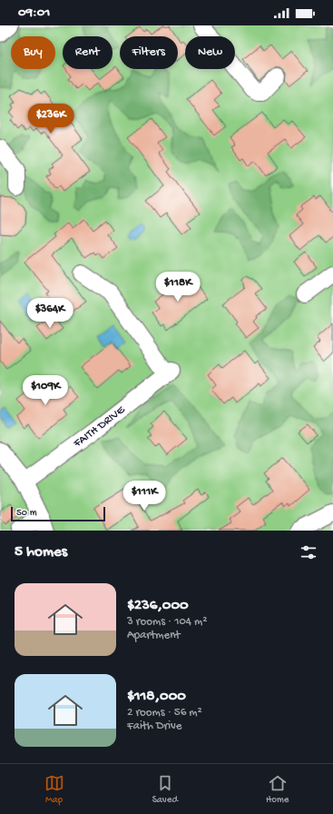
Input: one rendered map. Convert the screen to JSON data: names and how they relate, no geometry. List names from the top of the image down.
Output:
{
  "streets": {
    "street": ["FAITH DRIVE"]
  },
  "scale_bar": "50 m",
  "page": {
    "status": "09:01",
    "chip": [
      "Buy",
      "Rent",
      "Filters",
      "New"
    ],
    "price": [
      "$236K",
      "$118K",
      "$364K",
      "$109K",
      "$111K"
    ],
    "scale": "50 m",
    "heading": "5 homes",
    "list": [
      {
        "name": "$236,000",
        "note": "3 rooms · 104 m² · Apartment"
      },
      {
        "name": "$118,000",
        "note": "2 rooms · 56 m² · Faith Drive"
      }
    ],
    "tabs": ["Map", "Saved", "Home"]
  }
}
